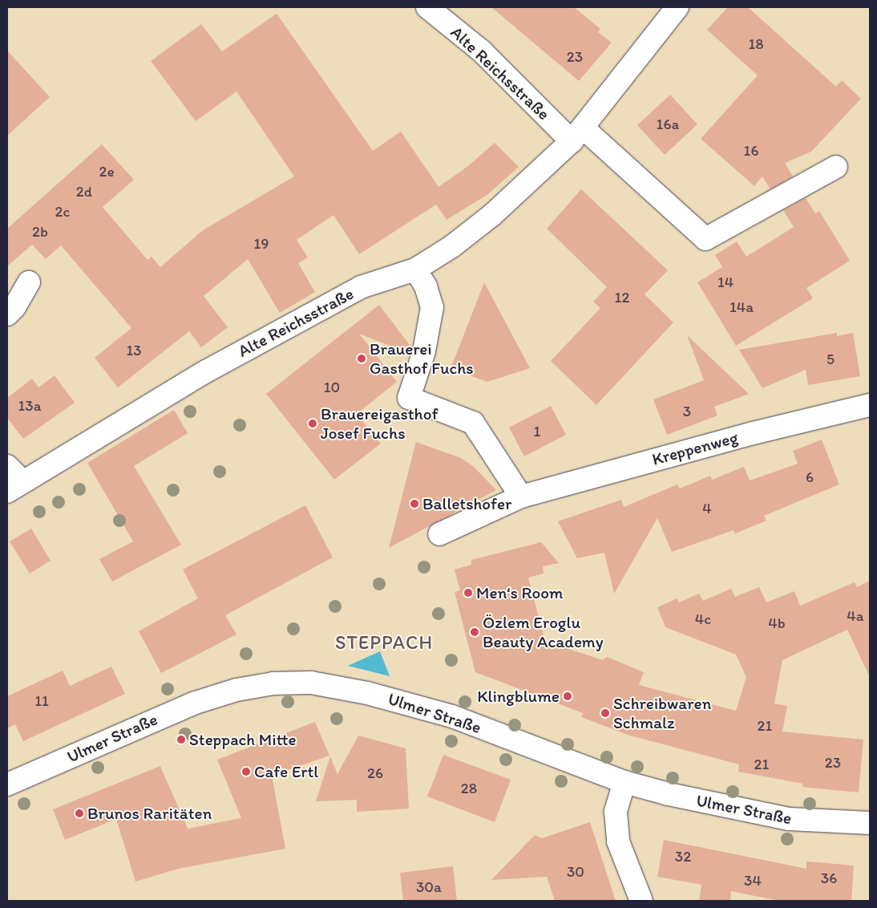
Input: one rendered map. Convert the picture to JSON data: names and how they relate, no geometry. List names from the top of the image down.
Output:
{
  "streets": {
    "street": ["Alte Reichsstraße", "Kreppenweg", "Ulmer Straße"]
  },
  "districts": ["STEPPACH"],
  "places": [
    "Brauerei Gasthof Fuchs",
    "Brauereigasthof Josef Fuchs",
    "Balletshofer",
    "Men‘s Room",
    "Özlem Eroglu Beauty Academy",
    "Klingblume",
    "Schreibwaren Schmalz",
    "Steppach Mitte",
    "Cafe Ertl",
    "Brunos Raritäten"
  ],
  "house_numbers": [
    "18",
    "23",
    "16a",
    "16",
    "2e",
    "2d",
    "2c",
    "2b",
    "19",
    "14",
    "12",
    "14a",
    "13",
    "5",
    "10",
    "13a",
    "3",
    "1",
    "6",
    "4",
    "4a",
    "4c",
    "4b",
    "11",
    "21",
    "23",
    "21",
    "26",
    "28",
    "32",
    "30",
    "36",
    "34",
    "30a"
  ]
}
